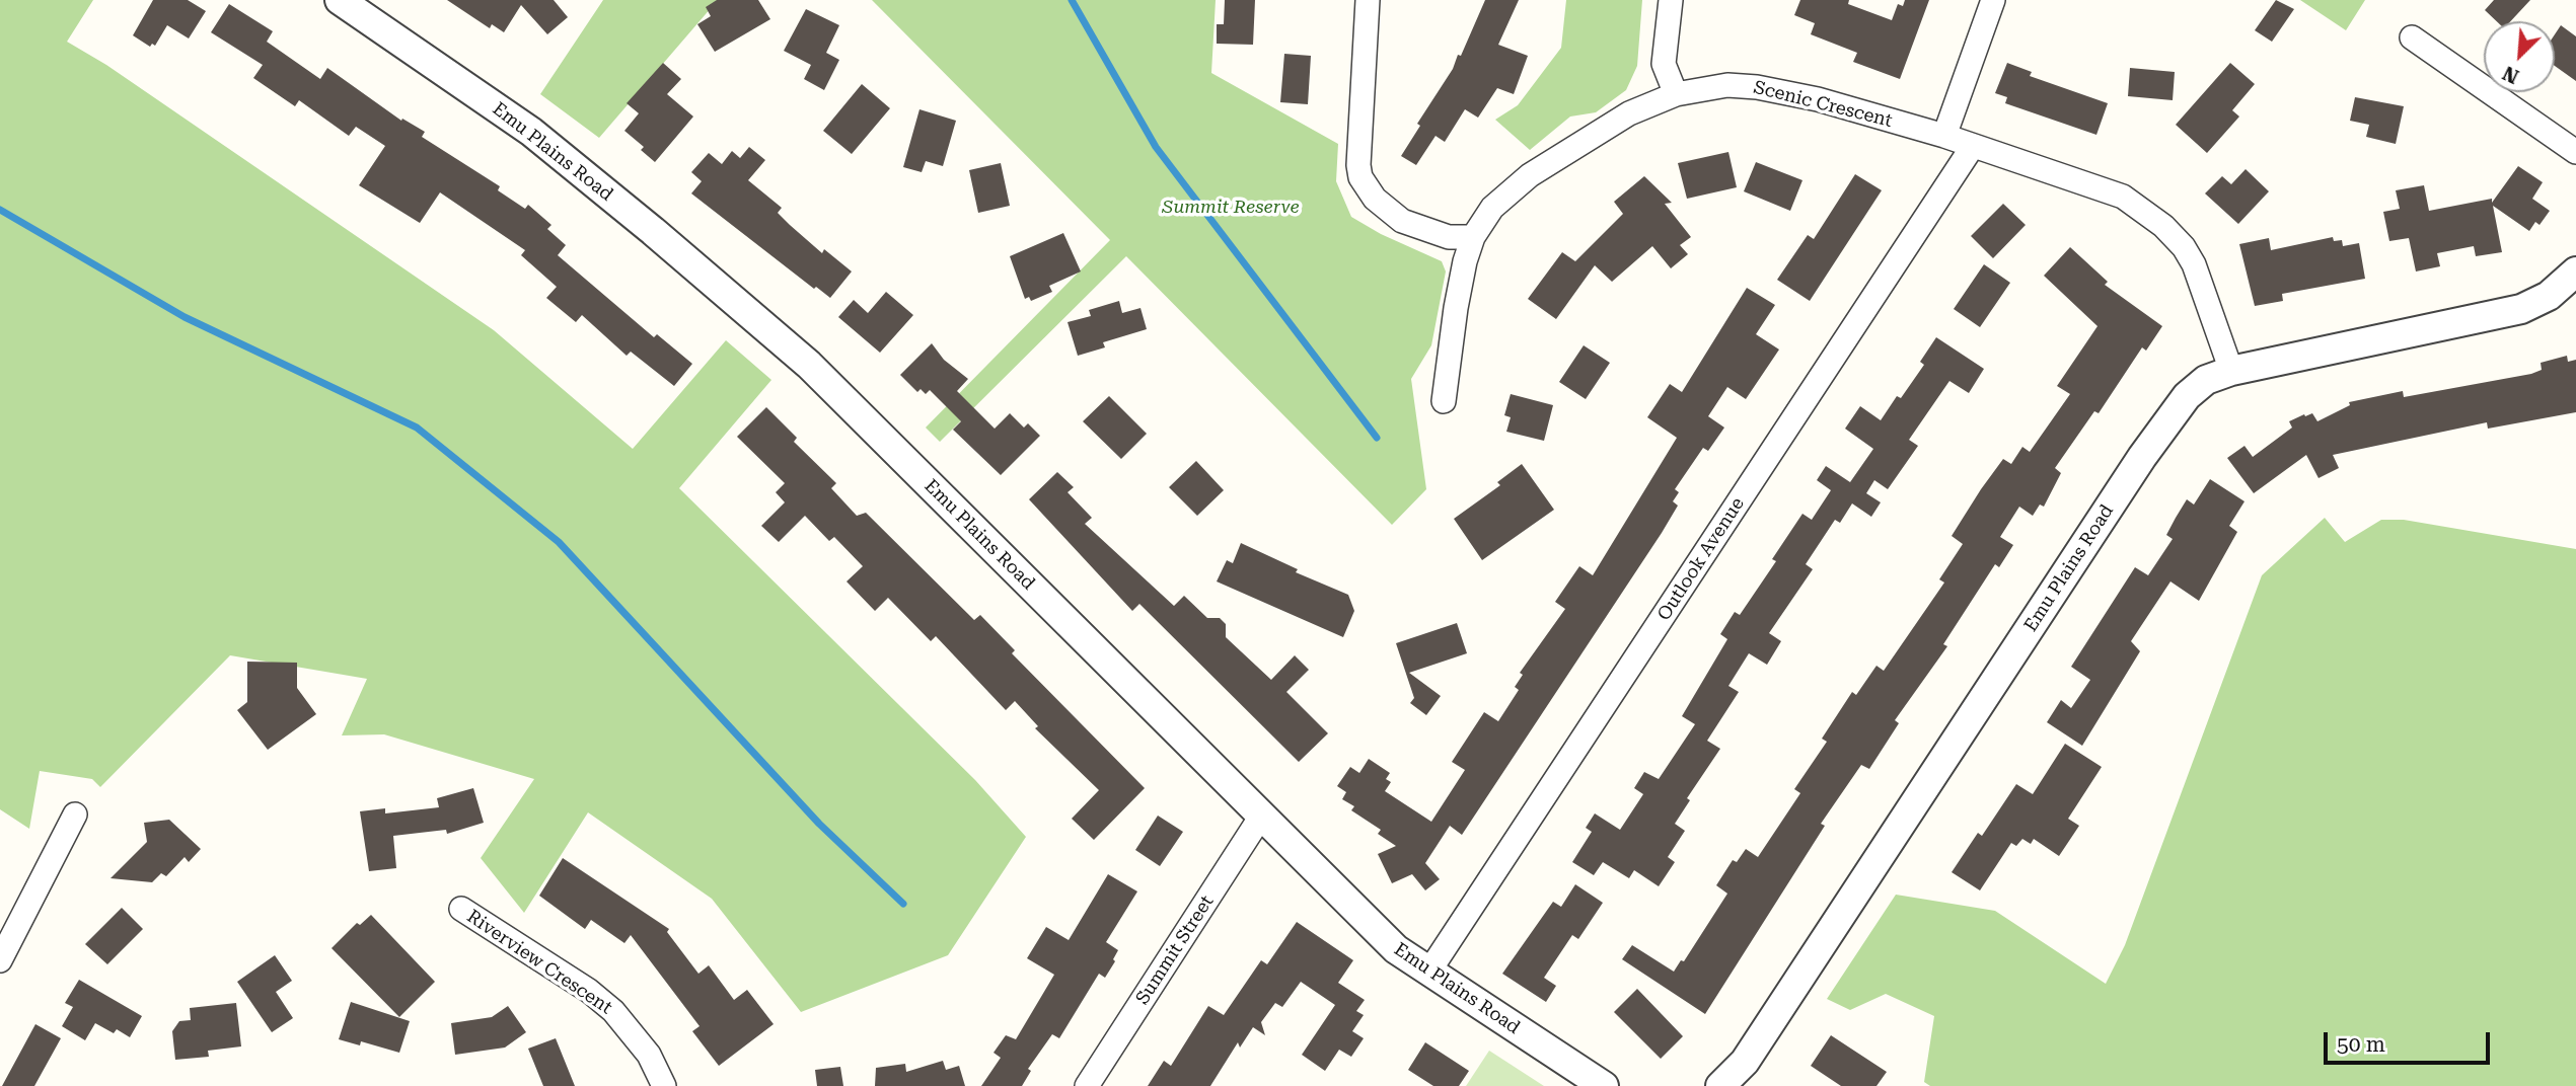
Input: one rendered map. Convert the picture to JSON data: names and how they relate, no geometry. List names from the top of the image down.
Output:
{
  "streets": {
    "street": [
      "Scenic Crescent",
      "Emu Plains Road",
      "Outlook Avenue",
      "Summit Street",
      "Riverview Crescent"
    ]
  },
  "crossings": [
    ["Scenic Crescent", "Emu Plains Road"],
    ["Scenic Crescent", "Outlook Avenue"],
    ["Emu Plains Road", "Outlook Avenue"],
    ["Emu Plains Road", "Summit Street"]
  ],
  "parks": ["Summit Reserve"],
  "scale_bar": "50 m",
  "north": "bottom left"
}
